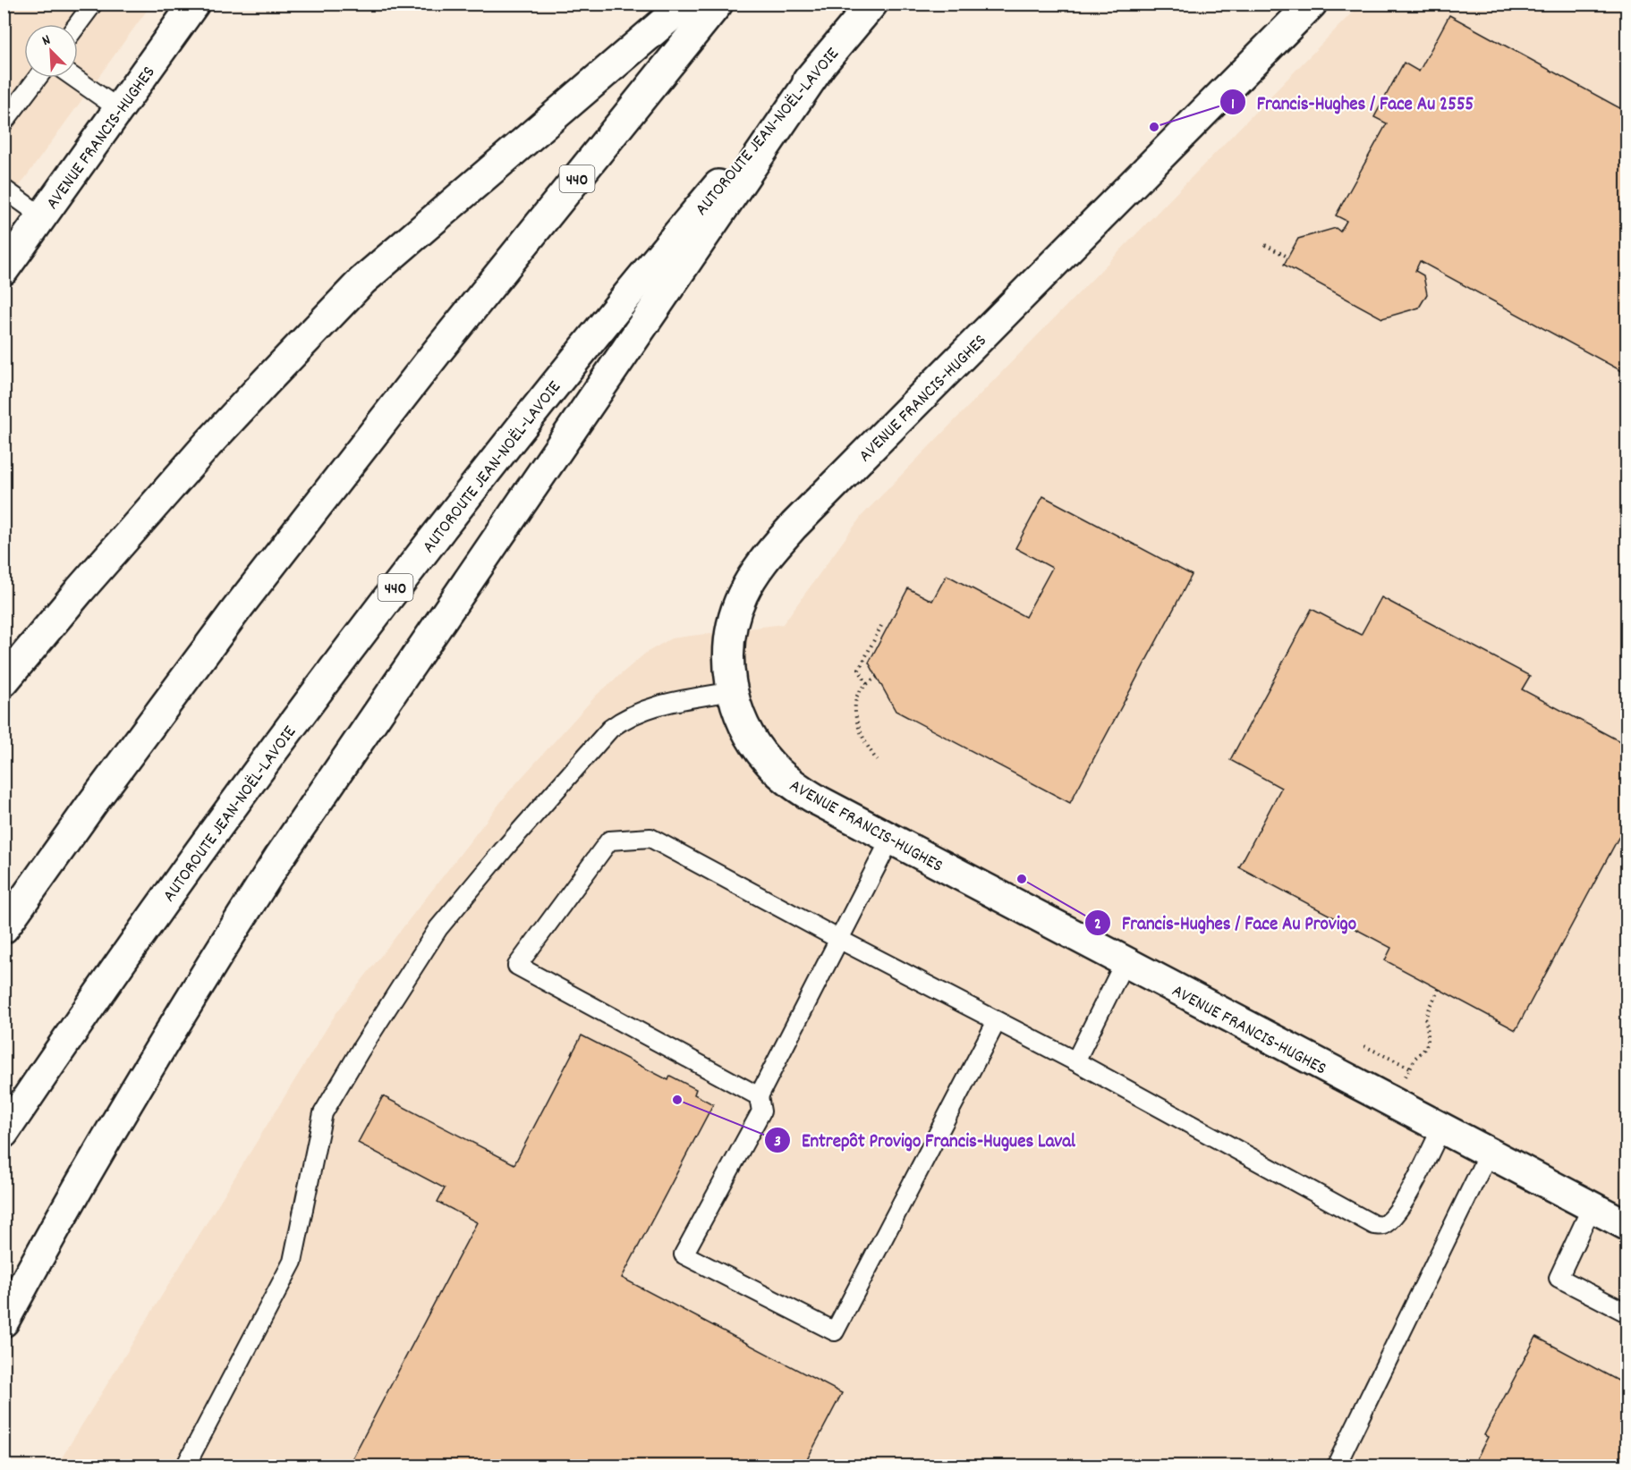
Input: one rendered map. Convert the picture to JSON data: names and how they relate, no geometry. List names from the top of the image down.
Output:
{
  "streets": {
    "main road": ["AUTOROUTE JEAN-NOËL-LAVOIE", "AVENUE FRANCIS-HUGHES", "440"]
  },
  "places": ["Francis-Hughes / Face Au 2555", "Francis-Hughes / Face Au Provigo", "Entrepôt Provigo Francis-Hugues Laval"],
  "north": "top left"
}
